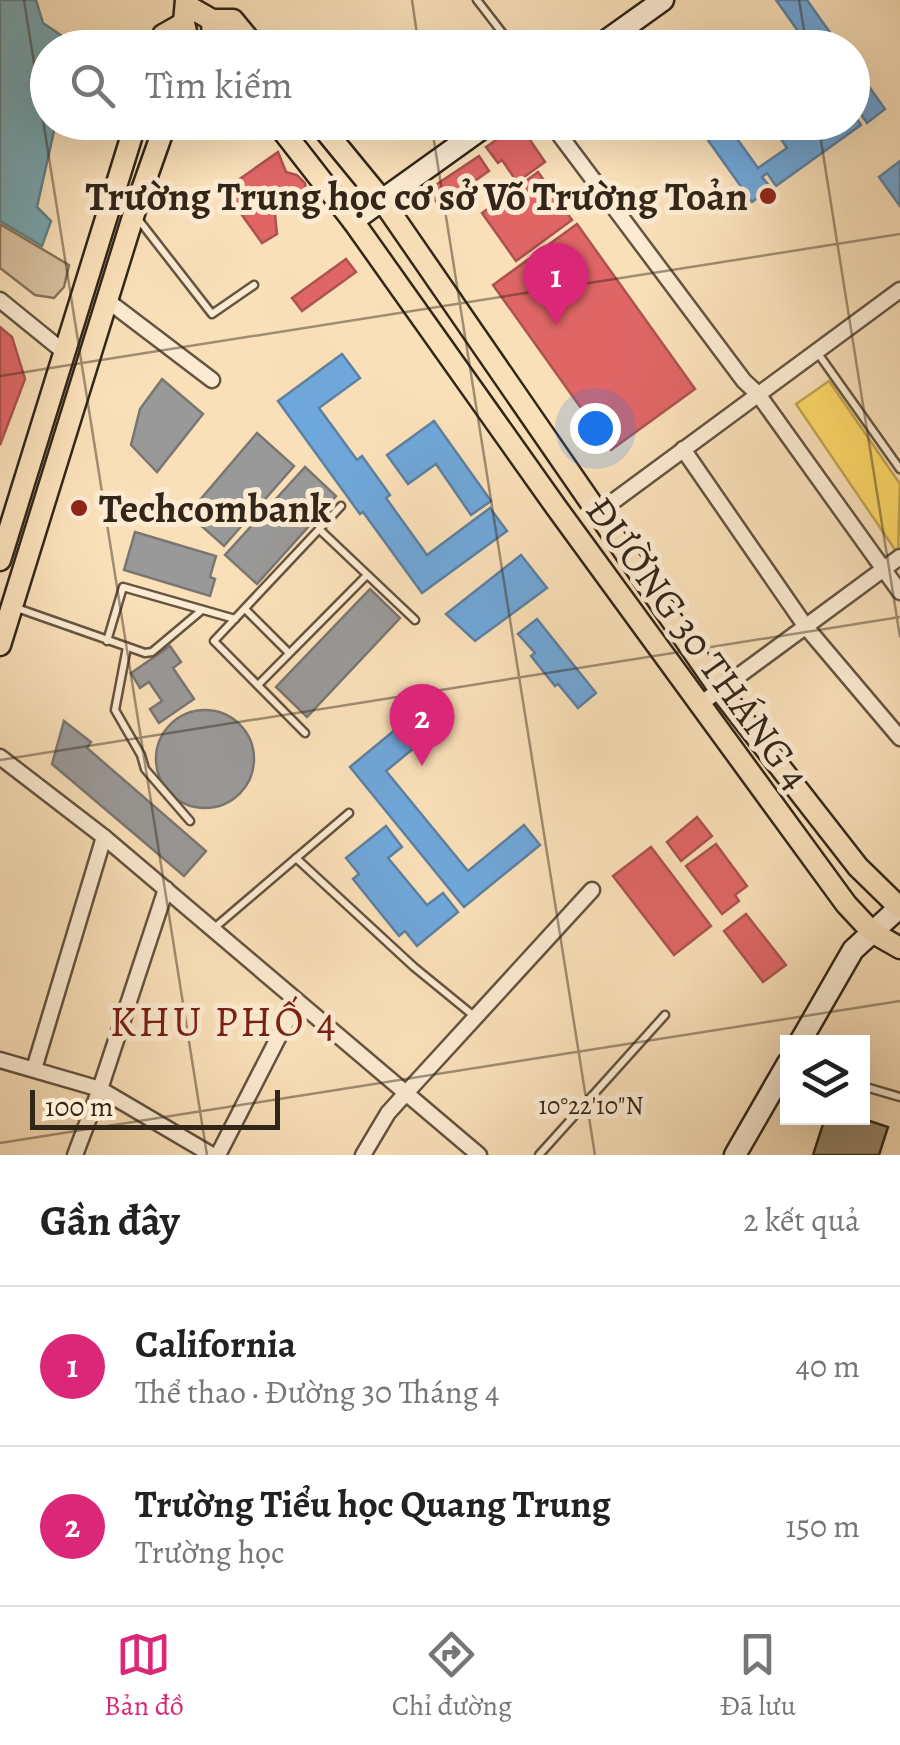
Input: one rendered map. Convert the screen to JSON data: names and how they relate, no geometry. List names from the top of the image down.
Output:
{
  "streets": {
    "main road": ["ĐƯỜNG 30 THÁNG 4"]
  },
  "districts": ["KHU PHỐ 4"],
  "places": ["Trường Trung học cơ sở Võ Trường Toản", "Techcombank"],
  "scale_bar": "100 m",
  "page": {
    "search": "Tìm kiếm",
    "pins": ["1", "2"],
    "scale": "100 m",
    "heading": ["Gần đây", "2 kết quả"],
    "list": [
      {
        "mark": "1",
        "name": "California",
        "note": "Thể thao · Đường 30 Tháng 4",
        "value": "40 m"
      },
      {
        "mark": "2",
        "name": "Trường Tiểu học Quang Trung",
        "note": "Trường học",
        "value": "150 m"
      }
    ],
    "nav": ["Bản đồ", "Chỉ đường", "Đã lưu"]
  },
  "coordinates": ["10°22'10\"N"]
}
